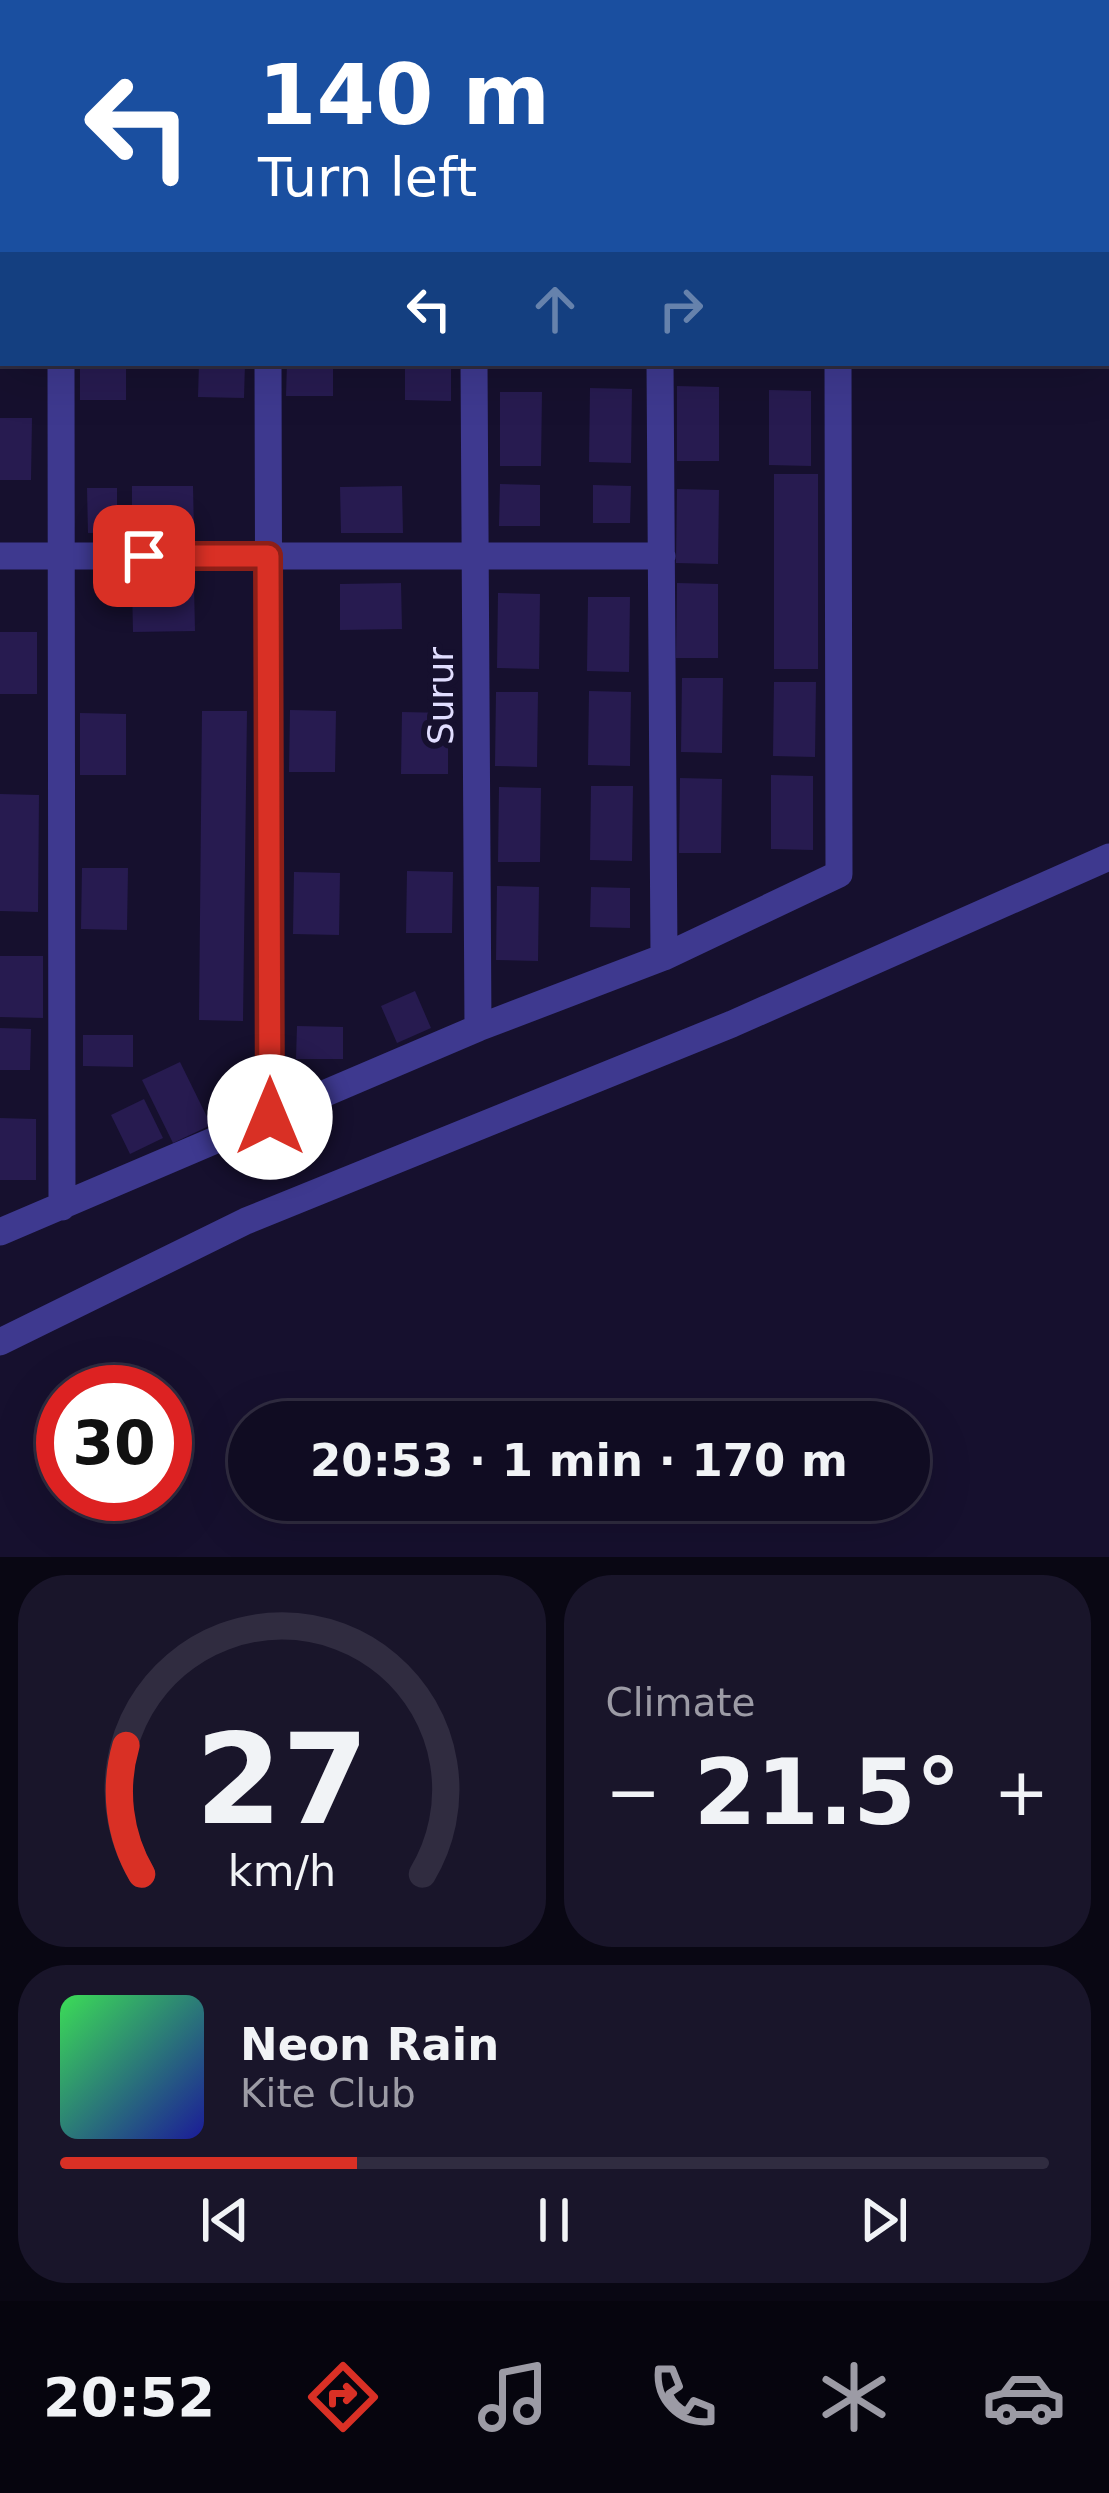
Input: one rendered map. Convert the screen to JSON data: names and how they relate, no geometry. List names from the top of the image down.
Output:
{
  "streets": {
    "street": ["Surur"]
  },
  "page": {
    "turn": ["140 m", "Turn left"],
    "limit": "30",
    "trip": "20:53 · 1 min · 170 m",
    "tile": "Climate",
    "heat": ["−", "21.5°", "+"],
    "song": ["Neon Rain", "Kite Club"],
    "tabs": "20:52",
    "gauge": ["27", "km/h"]
  }
}
